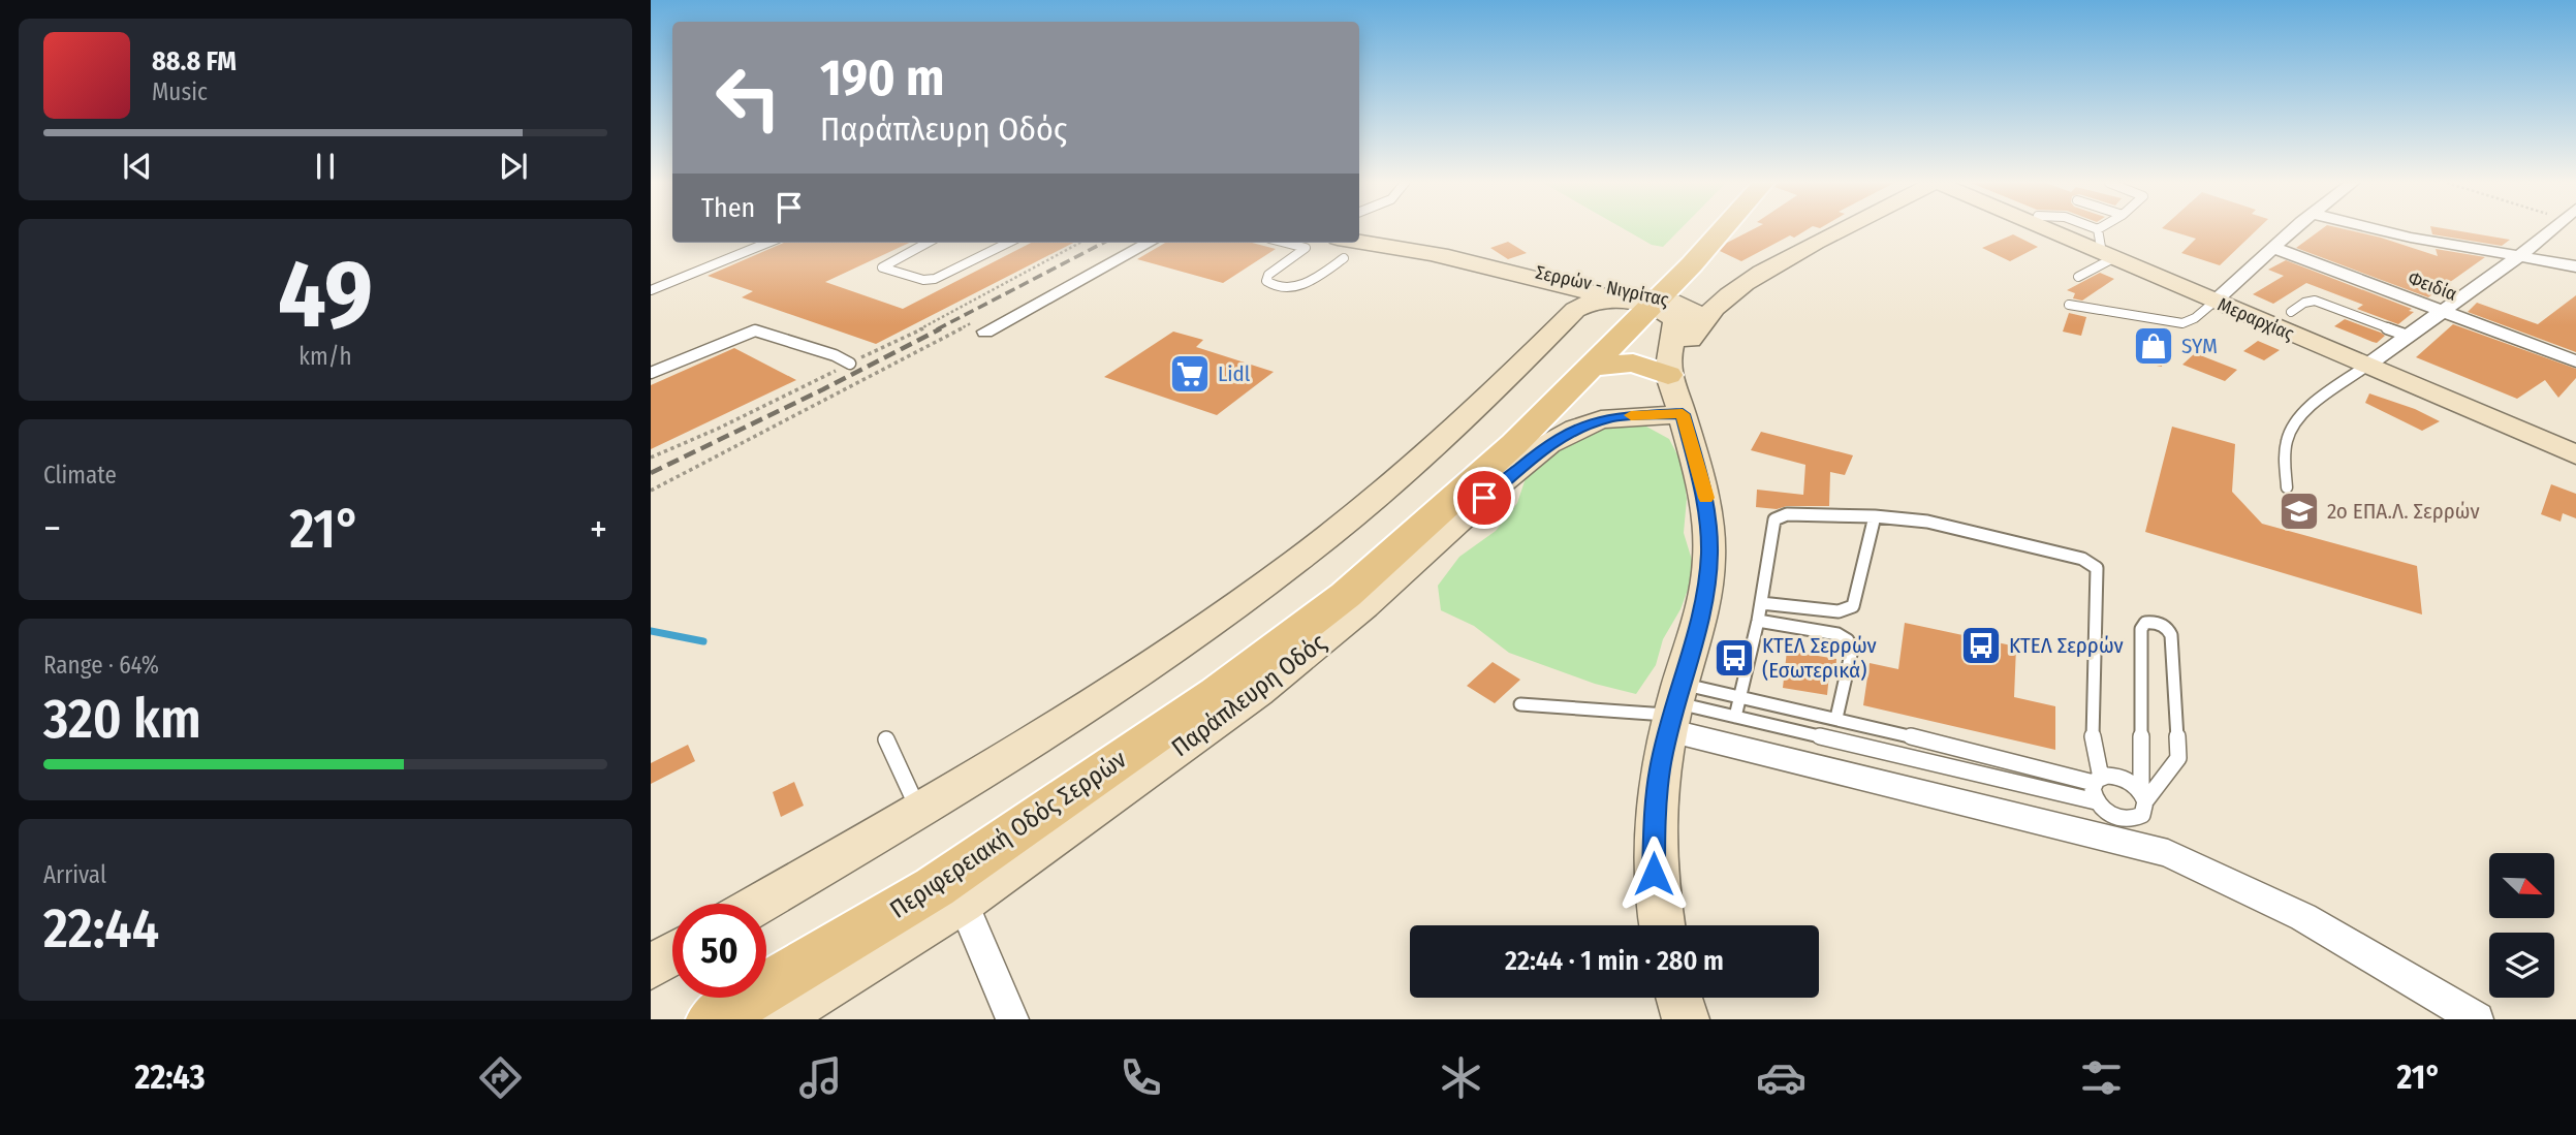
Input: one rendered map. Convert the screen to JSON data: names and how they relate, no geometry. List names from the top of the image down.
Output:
{
  "streets": {
    "main road": [
      "Σερρών - Νιγρίτας",
      "Μεραρχίας",
      "Παράπλευρη Οδός",
      "Περιφερειακή Οδός Σερρών"
    ],
    "street": ["Φειδία"]
  },
  "crossings": [
    ["Σερρών - Νιγρίτας", "Παράπλευρη Οδός"],
    ["Σερρών - Νιγρίτας", "Περιφερειακή Οδός Σερρών"]
  ],
  "places": {
    "shop": ["SYM"],
    "supermarket": ["Lidl"],
    "school or university": ["2ο ΕΠΑ.Λ. Σερρών"],
    "bus stop": ["ΚΤΕΛ Σερρών", "ΚΤΕΛ Σερρών (Εσωτερικά)"]
  },
  "north": "bottom right",
  "page": {
    "turn": ["190 m", "Παράπλευρη Οδός"],
    "song": ["88.8 FM", "Music"],
    "then": "Then",
    "tile": [
      ["49", "km/h"],
      "Climate",
      ["Range · 64%", "320 km"],
      ["Arrival", "22:44"]
    ],
    "heat": ["−", "21°", "+"],
    "limit": "50",
    "trip": "22:44 · 1 min · 280 m",
    "tabs": ["22:43", "21°"]
  }
}
